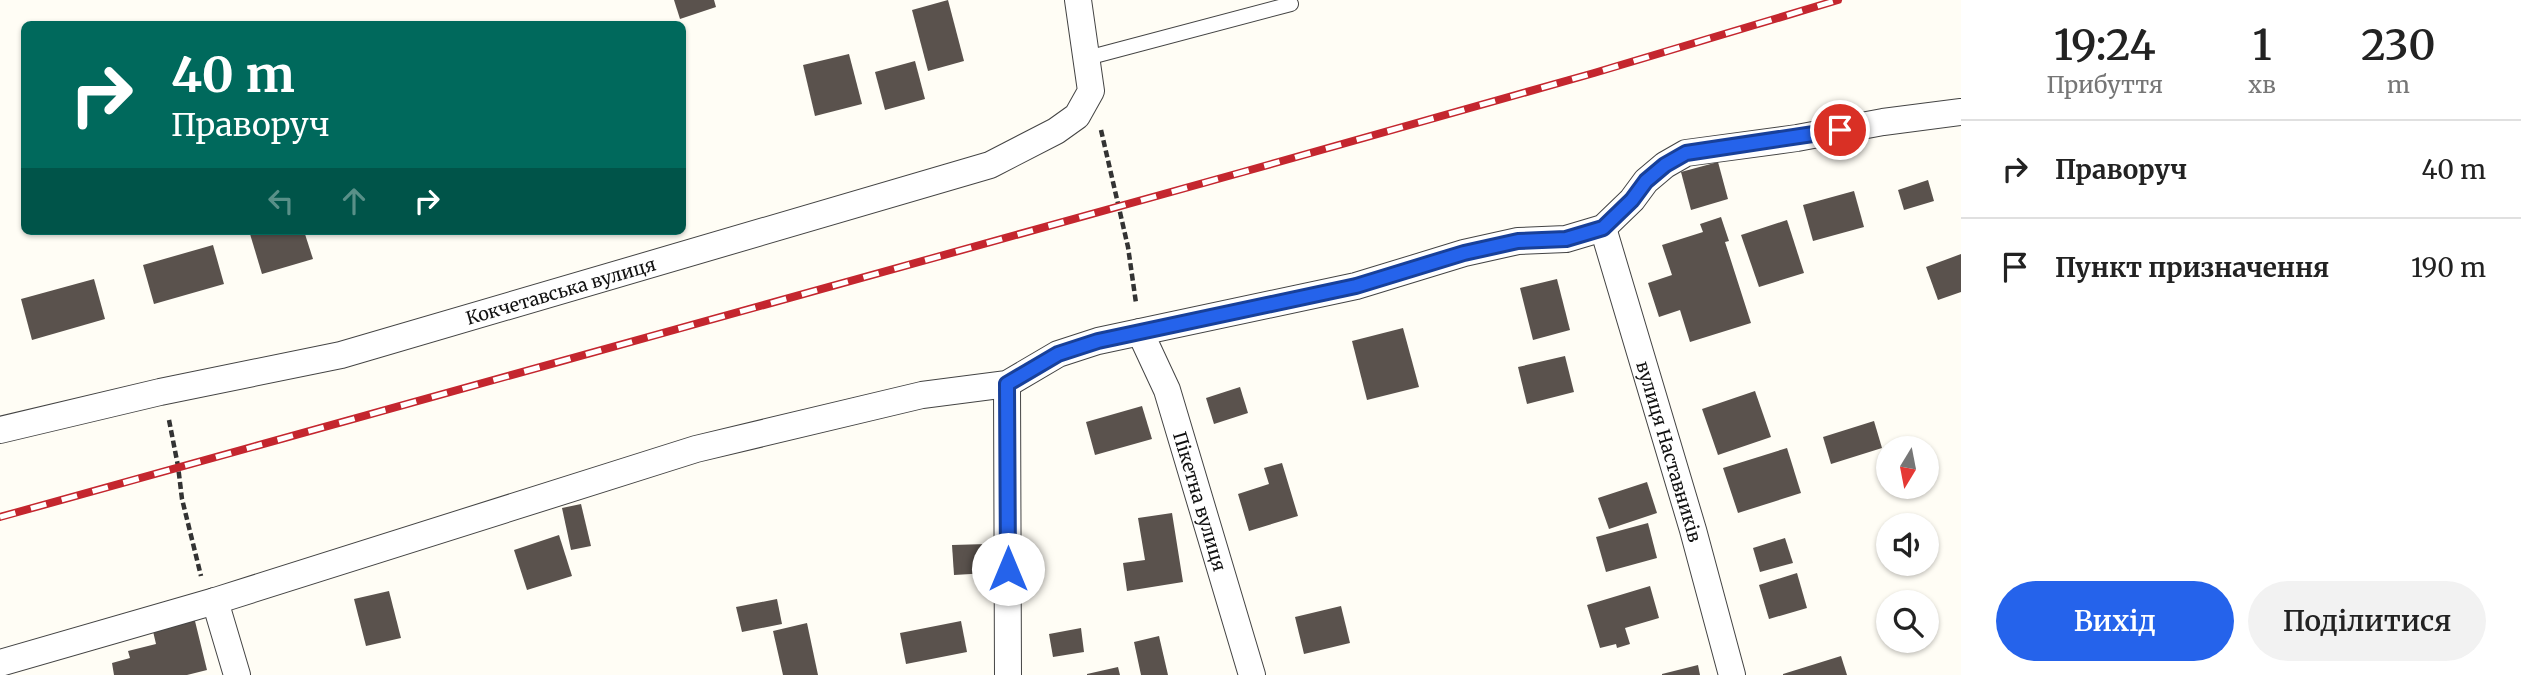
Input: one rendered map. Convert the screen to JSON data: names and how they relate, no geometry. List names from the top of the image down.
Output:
{
  "streets": {
    "street": ["Кокчетавська вулиця", "вулиця Наставників", "Пікетна вулиця"]
  },
  "north": "bottom",
  "page": {
    "eta": [
      "19:24",
      "Прибуття",
      "1",
      "хв",
      "230",
      "m"
    ],
    "turn": ["40 m", "Праворуч"],
    "list": [
      {
        "name": "Праворуч",
        "value": "40 m"
      },
      {
        "name": "Пункт призначення",
        "value": "190 m"
      }
    ],
    "buttons": ["Вихід", "Поділитися"]
  }
}
